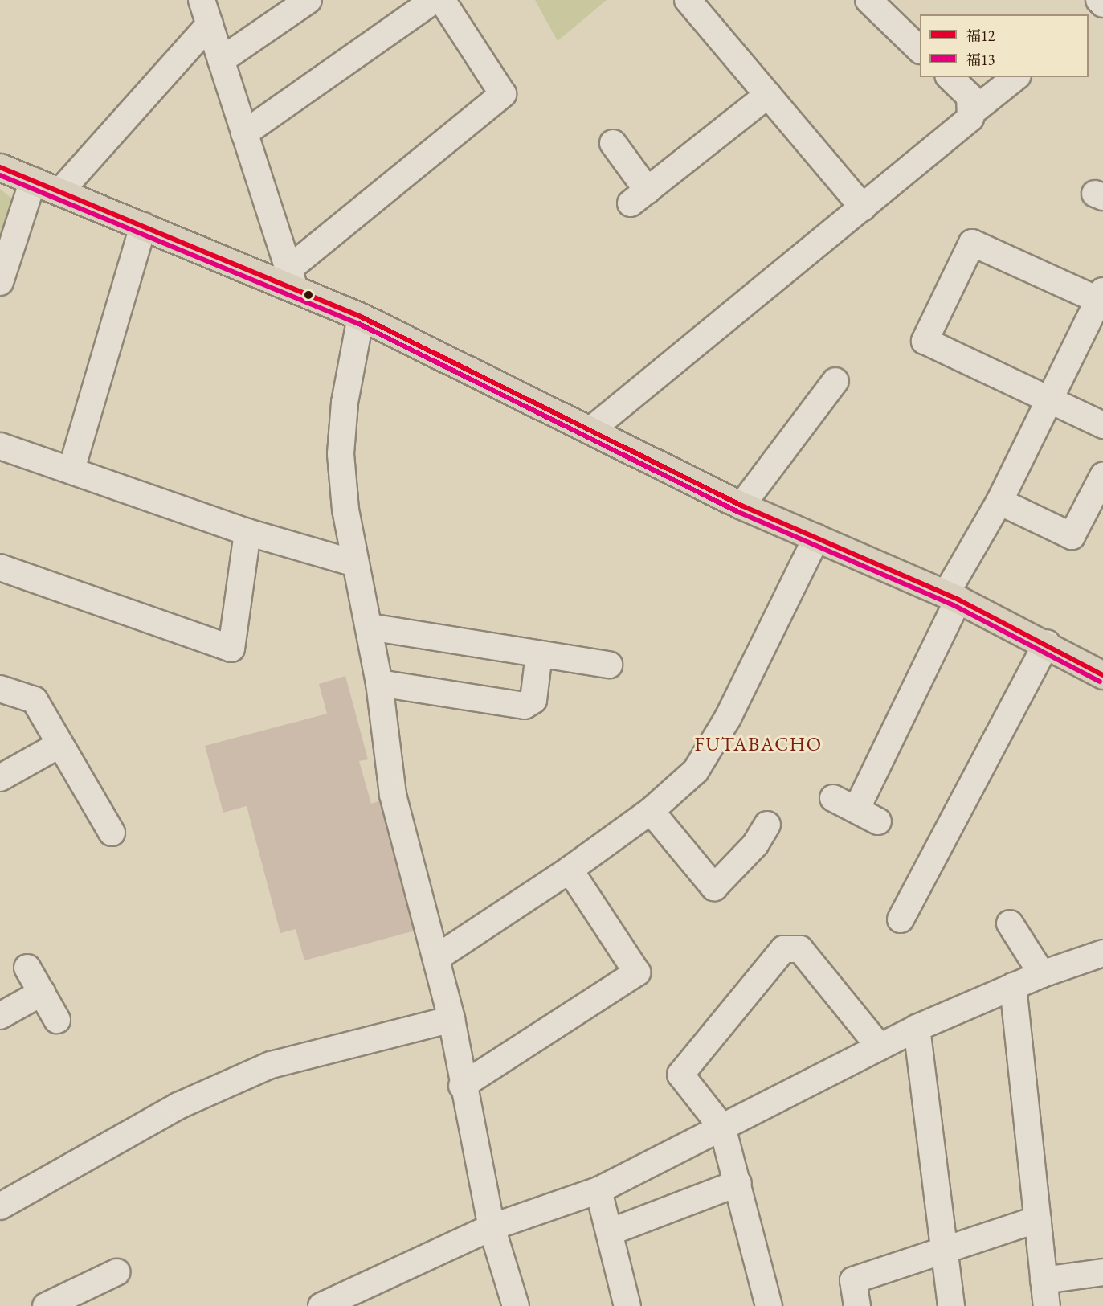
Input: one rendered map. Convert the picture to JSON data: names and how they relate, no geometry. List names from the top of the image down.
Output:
{
  "districts": ["FUTABACHO"],
  "lines": ["transit line 福12", "transit line 福13"],
  "legend": ["福12", "福13"]
}
